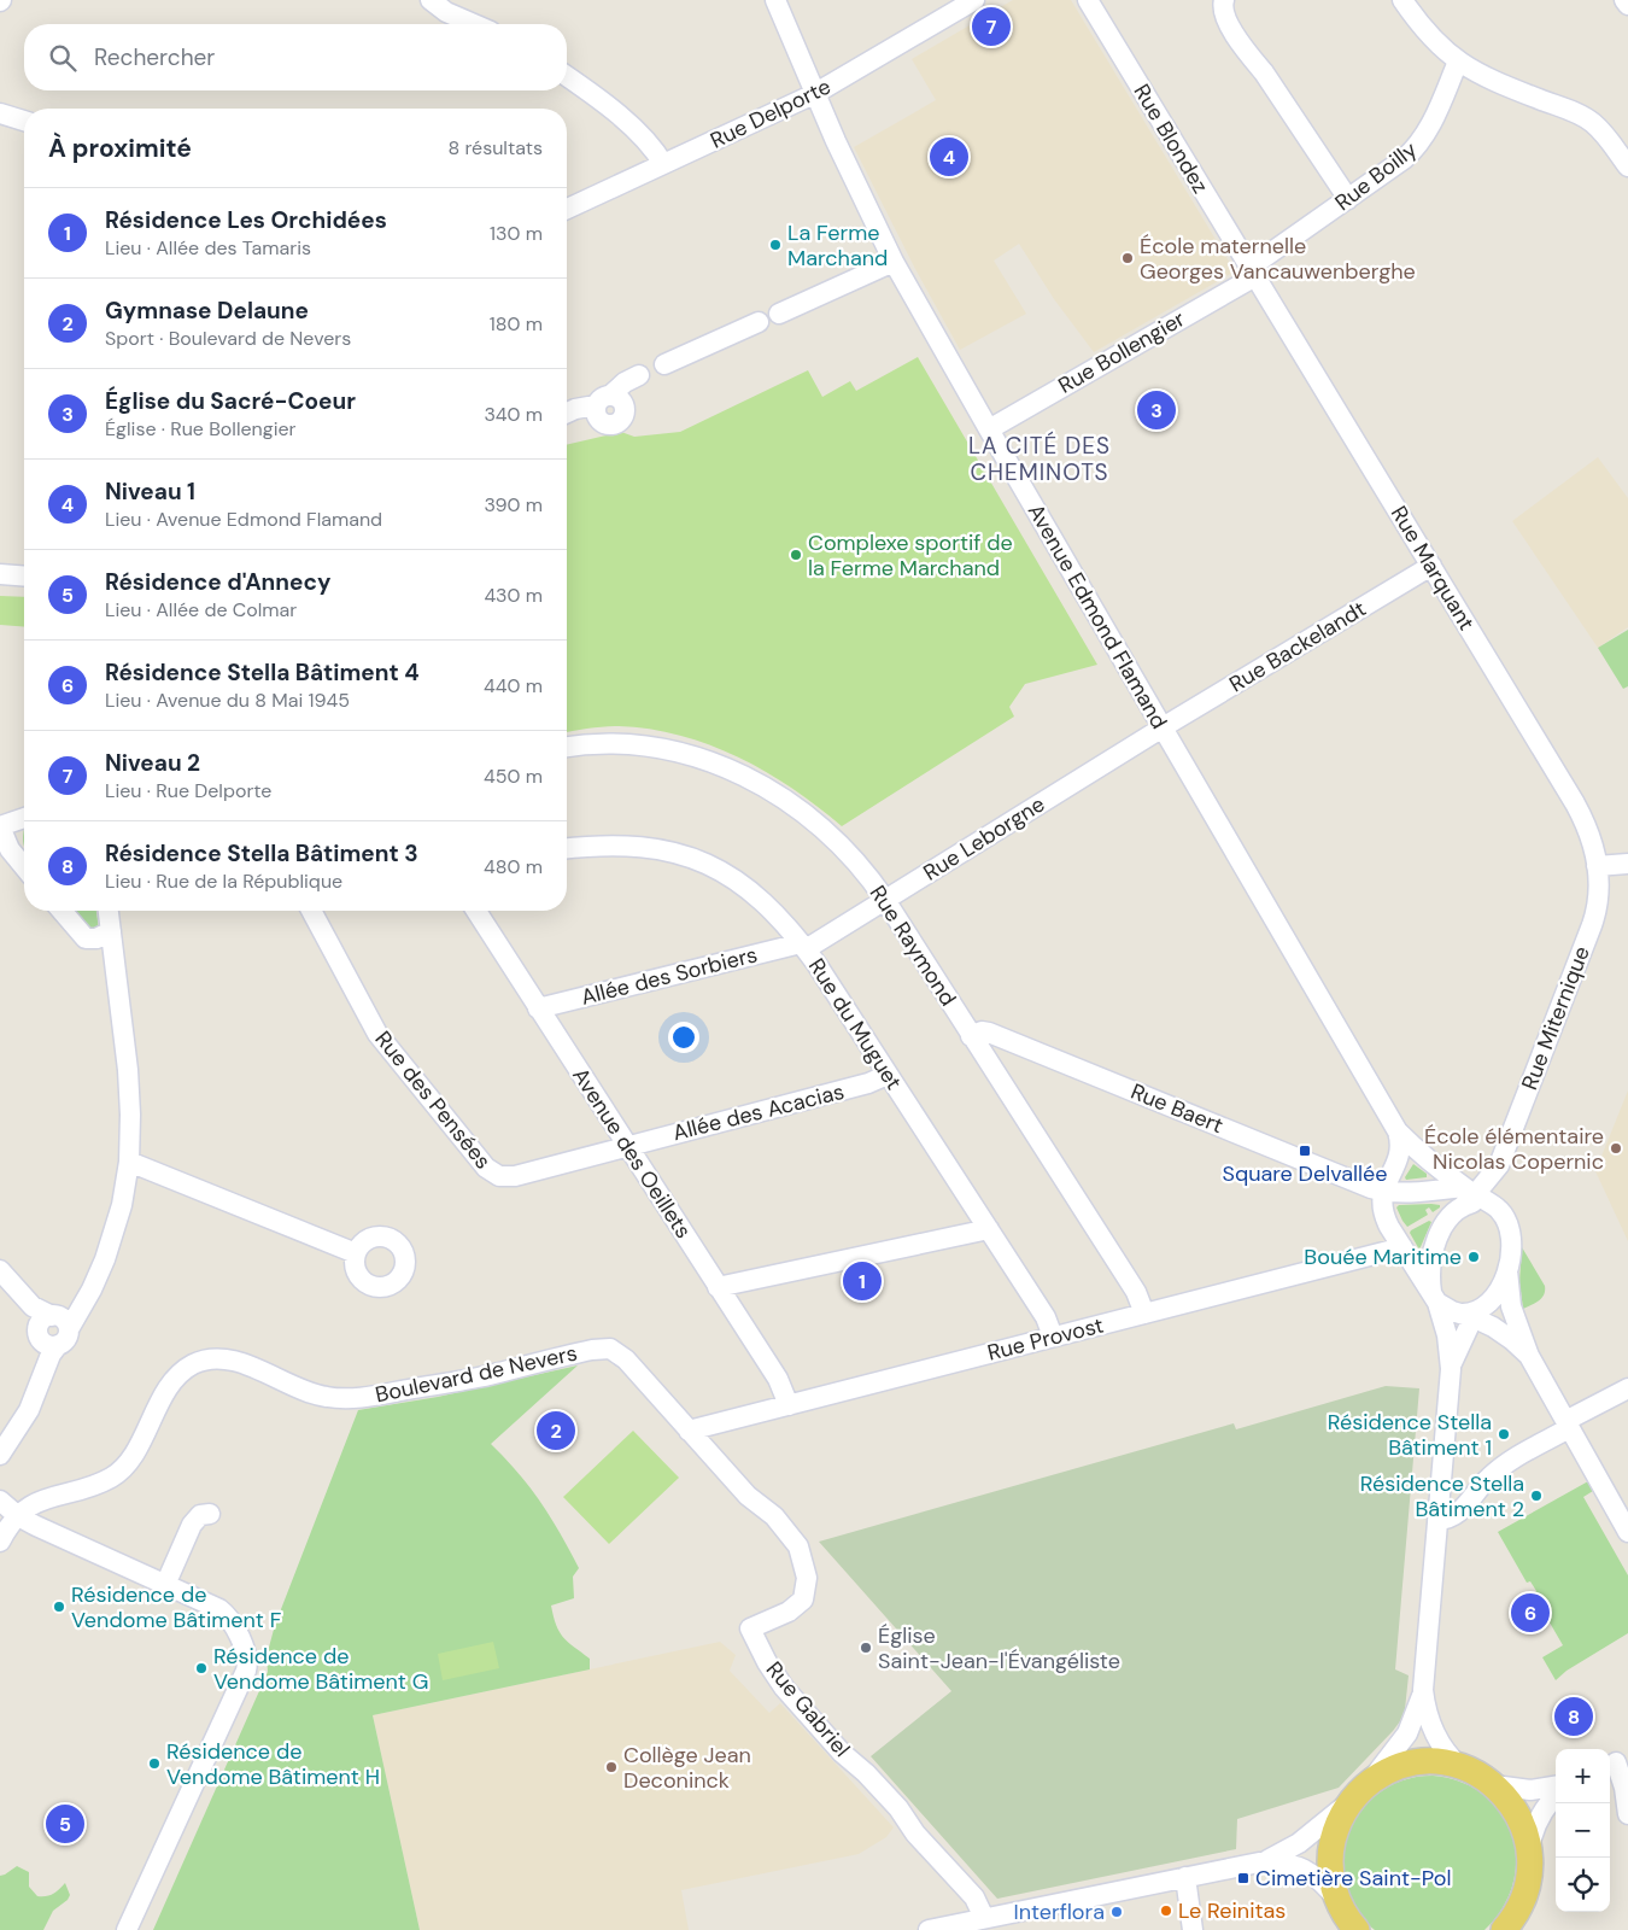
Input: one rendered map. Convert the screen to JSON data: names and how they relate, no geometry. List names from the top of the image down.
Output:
{
  "streets": {
    "street": [
      "Rue Delporte",
      "Rue Blondez",
      "Rue Boilly",
      "Rue Bollengier",
      "Rue Marquant",
      "Avenue Edmond Flamand",
      "Rue Backelandt",
      "Rue Leborgne",
      "Rue Raymond",
      "Allée des Sorbiers",
      "Rue Miternique",
      "Rue du Muguet",
      "Rue des Pensées",
      "Rue Baert",
      "Allée des Acacias",
      "Avenue des Oeillets",
      "Rue Provost",
      "Boulevard de Nevers",
      "Rue Gabriel"
    ]
  },
  "crossings": [
    ["Rue Delporte", "Avenue Edmond Flamand"],
    ["Rue Blondez", "Rue Boilly"],
    ["Rue Blondez", "Rue Bollengier"],
    ["Rue Blondez", "Rue Marquant"],
    ["Rue Boilly", "Rue Bollengier"],
    ["Rue Boilly", "Rue Marquant"],
    ["Rue Bollengier", "Rue Marquant"],
    ["Rue Bollengier", "Avenue Edmond Flamand"],
    ["Rue Marquant", "Rue Backelandt"],
    ["Rue Marquant", "Rue Miternique"],
    ["Avenue Edmond Flamand", "Rue Backelandt"],
    ["Avenue Edmond Flamand", "Rue Leborgne"],
    ["Rue Backelandt", "Rue Leborgne"],
    ["Rue Leborgne", "Rue Raymond"],
    ["Rue Leborgne", "Allée des Sorbiers"],
    ["Rue Leborgne", "Rue du Muguet"],
    ["Rue Raymond", "Rue Baert"],
    ["Rue Raymond", "Rue Provost"],
    ["Allée des Sorbiers", "Rue du Muguet"],
    ["Allée des Sorbiers", "Avenue des Oeillets"],
    ["Rue du Muguet", "Allée des Acacias"],
    ["Rue du Muguet", "Rue Provost"],
    ["Rue des Pensées", "Allée des Acacias"],
    ["Rue des Pensées", "Avenue des Oeillets"],
    ["Allée des Acacias", "Avenue des Oeillets"],
    ["Avenue des Oeillets", "Rue Provost"],
    ["Rue Provost", "Rue Gabriel"],
    ["Boulevard de Nevers", "Rue Gabriel"]
  ],
  "districts": ["LA CITÉ DES CHEMINOTS"],
  "places": {
    "other": [
      "La Ferme Marchand",
      "École maternelle Georges Vancauwenberghe",
      "Complexe sportif de la Ferme Marchand",
      "École élémentaire Nicolas Copernic",
      "Bouée Maritime",
      "Résidence Stella Bâtiment 1",
      "Résidence Stella Bâtiment 2",
      "Résidence de Vendome Bâtiment F",
      "Église Saint-Jean-l'Évangéliste",
      "Résidence de Vendome Bâtiment G",
      "Résidence de Vendome Bâtiment H",
      "Collège Jean Deconinck",
      "Le Reinitas",
      "Interflora"
    ],
    "transit": ["Square Delvallée", "Cimetière Saint-Pol"]
  },
  "page": {
    "pins": [
      "7",
      "4",
      "3",
      "1",
      "2",
      "6",
      "8",
      "5"
    ],
    "search": "Rechercher",
    "heading": ["À proximité", "8 résultats"],
    "list": [
      {
        "mark": "1",
        "name": "Résidence Les Orchidées",
        "note": "Lieu · Allée des Tamaris",
        "value": "130 m"
      },
      {
        "mark": "2",
        "name": "Gymnase Delaune",
        "note": "Sport · Boulevard de Nevers",
        "value": "180 m"
      },
      {
        "mark": "3",
        "name": "Église du Sacré-Coeur",
        "note": "Église · Rue Bollengier",
        "value": "340 m"
      },
      {
        "mark": "4",
        "name": "Niveau 1",
        "note": "Lieu · Avenue Edmond Flamand",
        "value": "390 m"
      },
      {
        "mark": "5",
        "name": "Résidence d'Annecy",
        "note": "Lieu · Allée de Colmar",
        "value": "430 m"
      },
      {
        "mark": "6",
        "name": "Résidence Stella Bâtiment 4",
        "note": "Lieu · Avenue du 8 Mai 1945",
        "value": "440 m"
      },
      {
        "mark": "7",
        "name": "Niveau 2",
        "note": "Lieu · Rue Delporte",
        "value": "450 m"
      },
      {
        "mark": "8",
        "name": "Résidence Stella Bâtiment 3",
        "note": "Lieu · Rue de la République",
        "value": "480 m"
      }
    ],
    "map_buttons": ["+", "−"]
  }
}
